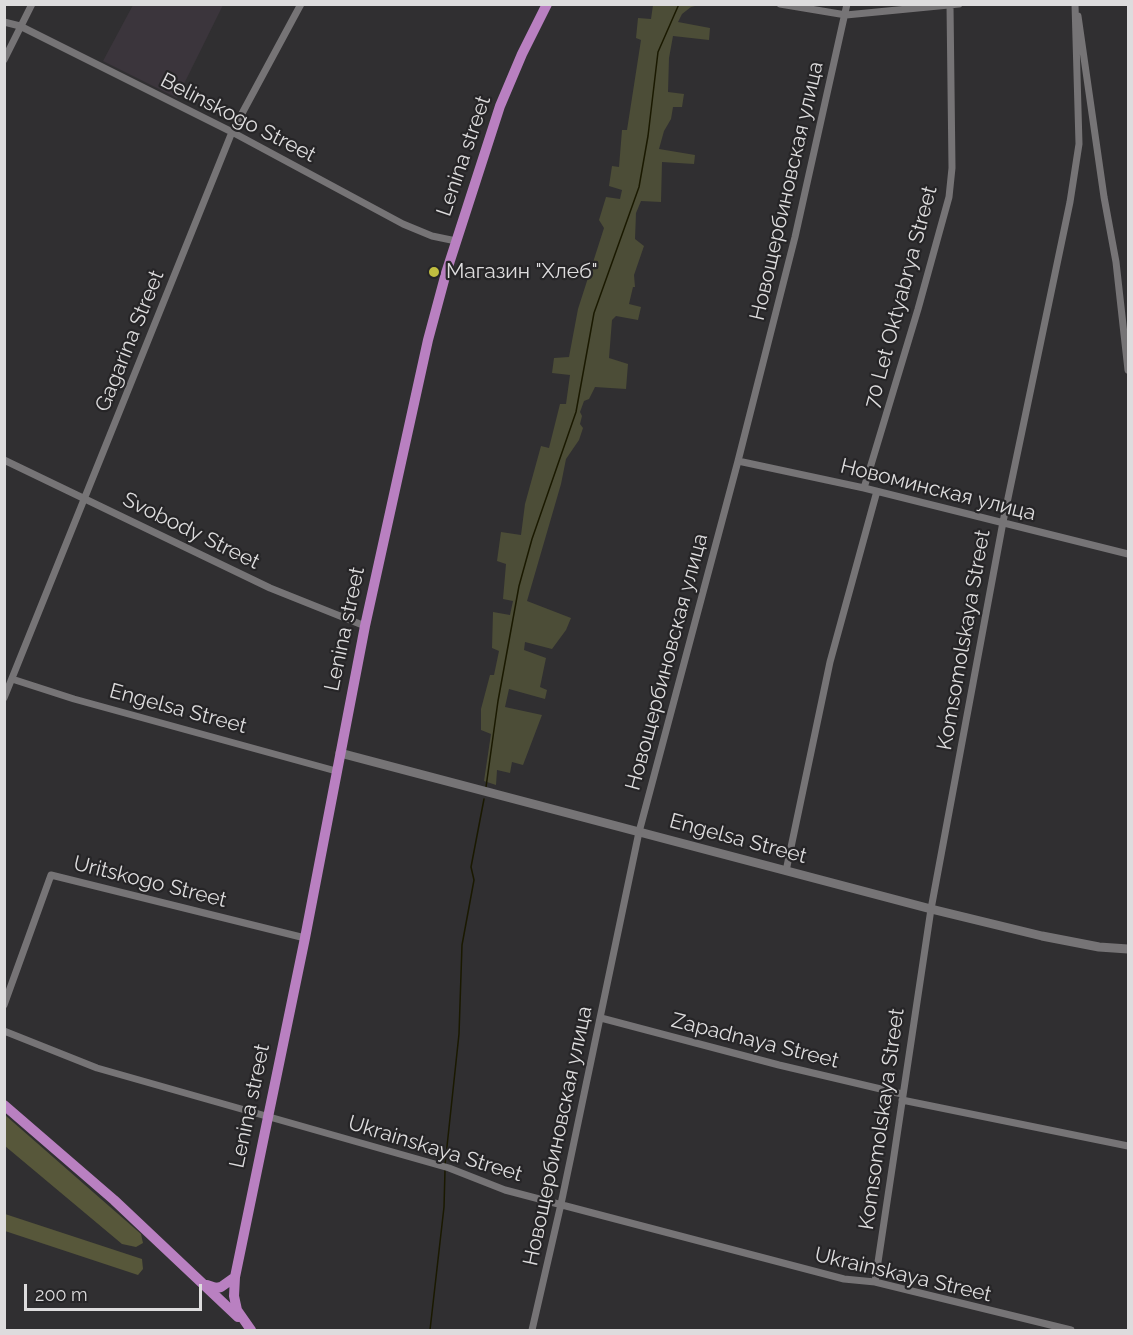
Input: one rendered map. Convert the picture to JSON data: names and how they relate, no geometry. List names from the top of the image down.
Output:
{
  "streets": {
    "main road": ["Lenina street", "Engelsa Street"],
    "street": [
      "Belinskogo Street",
      "Новощербиновская улица",
      "70 Let Oktyabrya Street",
      "Gagarina Street",
      "Новоминская улица",
      "Svobody Street",
      "Komsomolskaya Street",
      "Uritskogo Street",
      "Zapadnaya Street",
      "Ukrainskaya Street"
    ]
  },
  "crossings": [
    ["Belinskogo Street", "Lenina street"],
    ["Belinskogo Street", "Gagarina Street"],
    ["Lenina street", "Svobody Street"],
    ["Lenina street", "Engelsa Street"],
    ["Lenina street", "Uritskogo Street"],
    ["Lenina street", "Ukrainskaya Street"],
    ["Новощербиновская улица", "Новоминская улица"],
    ["Новощербиновская улица", "Engelsa Street"],
    ["Новощербиновская улица", "Zapadnaya Street"],
    ["Новощербиновская улица", "Ukrainskaya Street"],
    ["70 Let Oktyabrya Street", "Новоминская улица"],
    ["Gagarina Street", "Svobody Street"],
    ["Gagarina Street", "Engelsa Street"],
    ["Новоминская улица", "Komsomolskaya Street"],
    ["Komsomolskaya Street", "Engelsa Street"],
    ["Komsomolskaya Street", "Zapadnaya Street"],
    ["Komsomolskaya Street", "Ukrainskaya Street"]
  ],
  "places": ["Магазин \"Хлеб\""],
  "scale_bar": "200 m"
}
